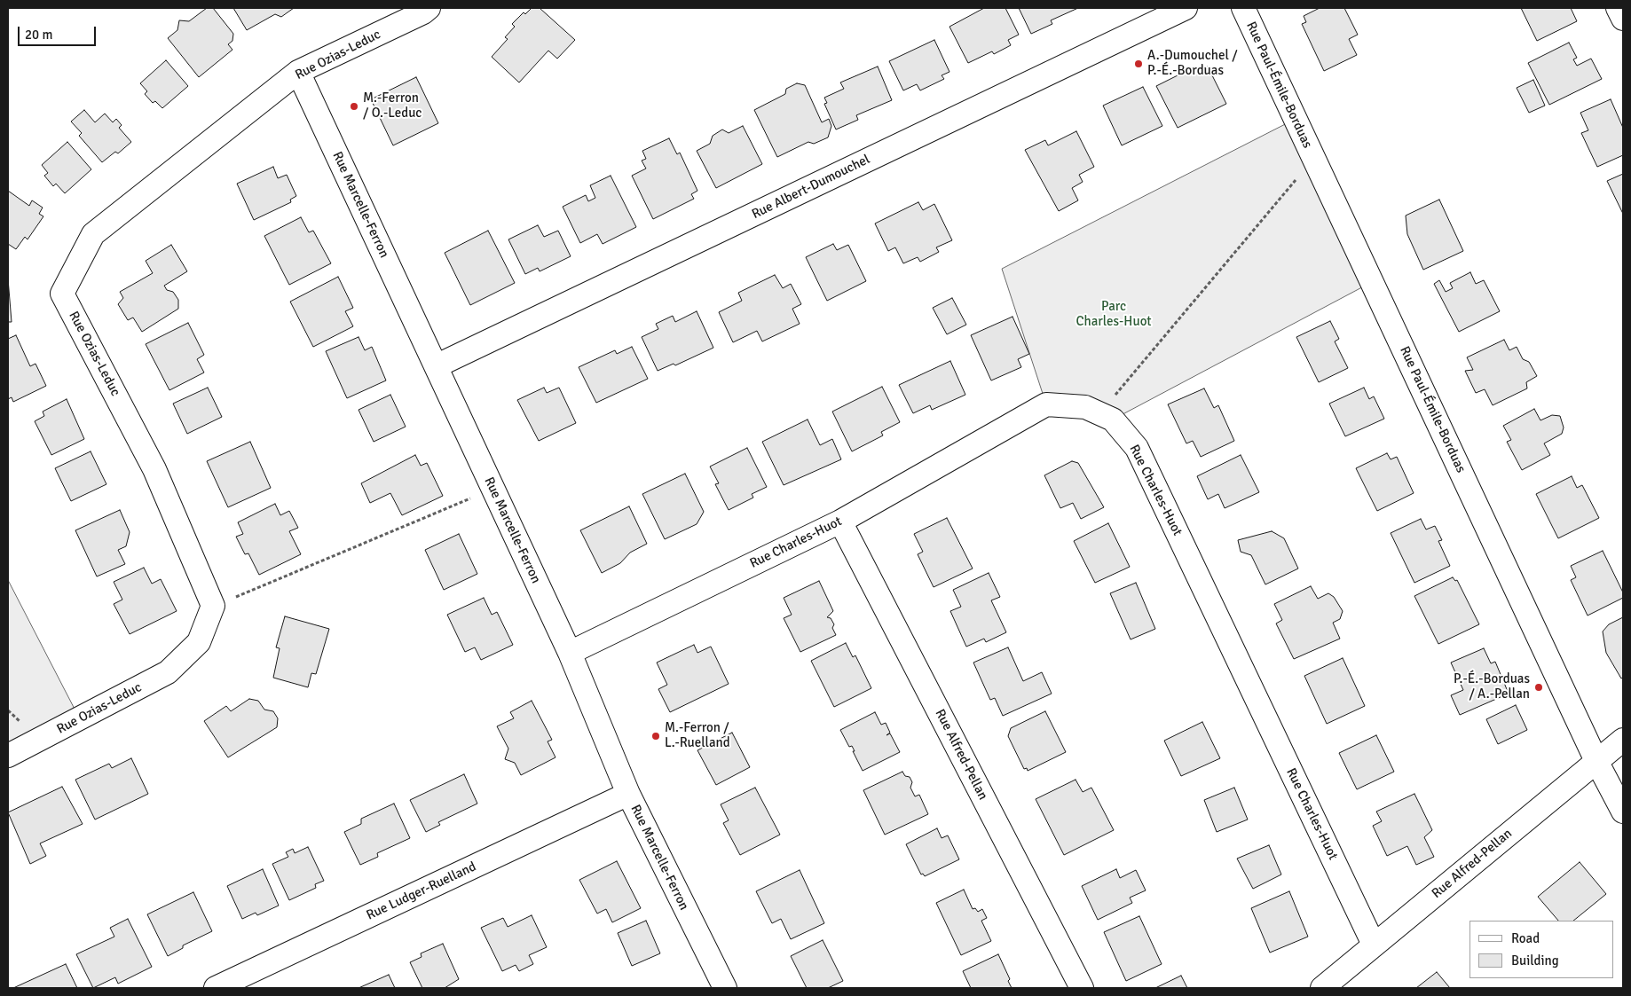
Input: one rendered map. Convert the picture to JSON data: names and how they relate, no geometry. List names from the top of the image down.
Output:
{
  "streets": {
    "street": [
      "Rue Ozias-Leduc",
      "Rue Paul-Émile-Borduas",
      "Rue Albert-Dumouchel",
      "Rue Marcelle-Ferron",
      "Rue Charles-Huot",
      "Rue Alfred-Pellan",
      "Rue Ludger-Ruelland"
    ]
  },
  "crossings": [
    ["Rue Ozias-Leduc", "Rue Marcelle-Ferron"],
    ["Rue Paul-Émile-Borduas", "Rue Alfred-Pellan"],
    ["Rue Albert-Dumouchel", "Rue Marcelle-Ferron"],
    ["Rue Marcelle-Ferron", "Rue Charles-Huot"],
    ["Rue Marcelle-Ferron", "Rue Ludger-Ruelland"],
    ["Rue Charles-Huot", "Rue Alfred-Pellan"]
  ],
  "parks": ["Parc Charles-Huot"],
  "places": [
    "A.-Dumouchel / P.-É.-Borduas",
    "M.-Ferron / O.-Leduc",
    "P.-É.-Borduas / A.-Pellan",
    "M.-Ferron / L.-Ruelland"
  ],
  "legend": ["Road", "Building"],
  "scale_bar": "20 m"
}
